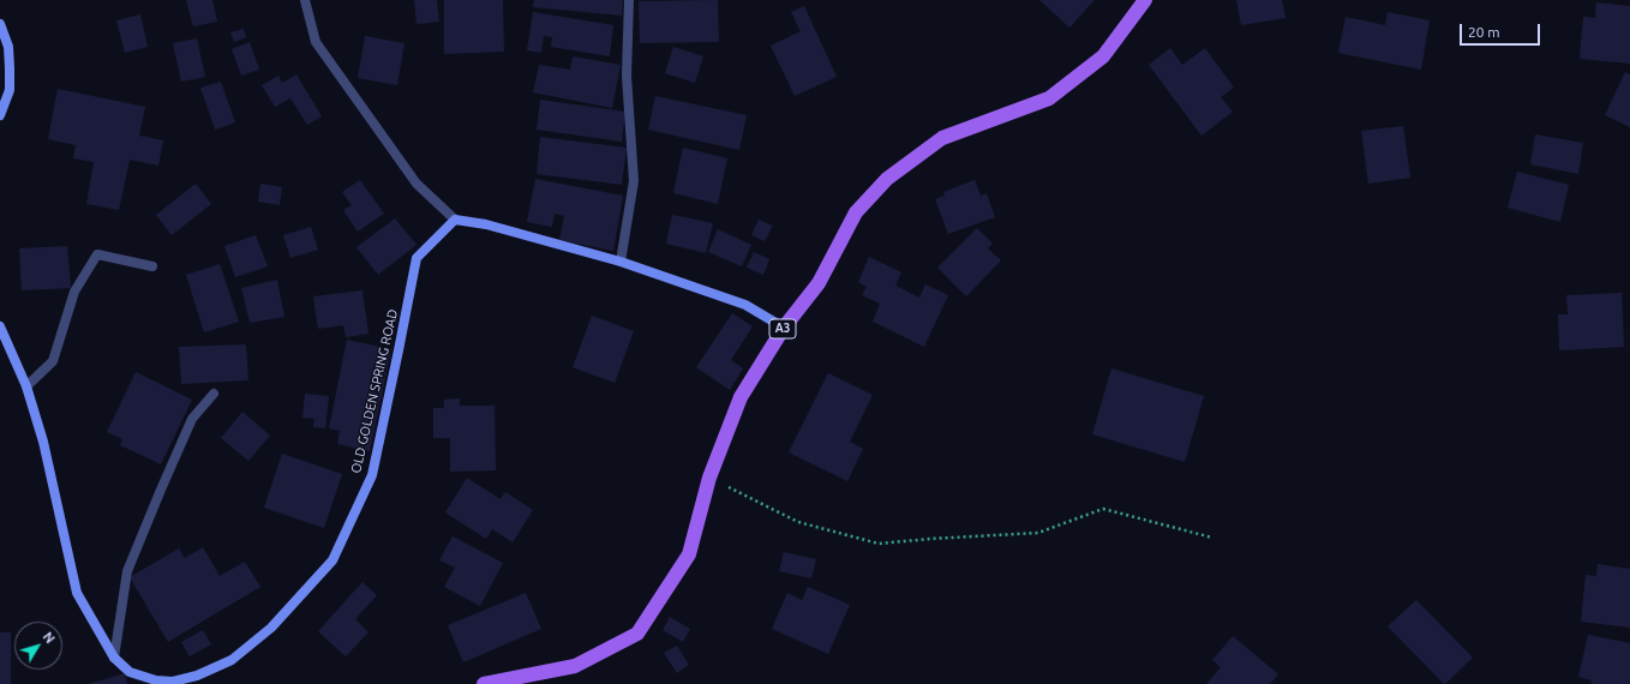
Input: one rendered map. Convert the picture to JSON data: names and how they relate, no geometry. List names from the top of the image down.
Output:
{
  "streets": {
    "main road": ["A3", "OLD GOLDEN SPRING ROAD"]
  },
  "scale_bar": "20 m",
  "north": "top right"
}
